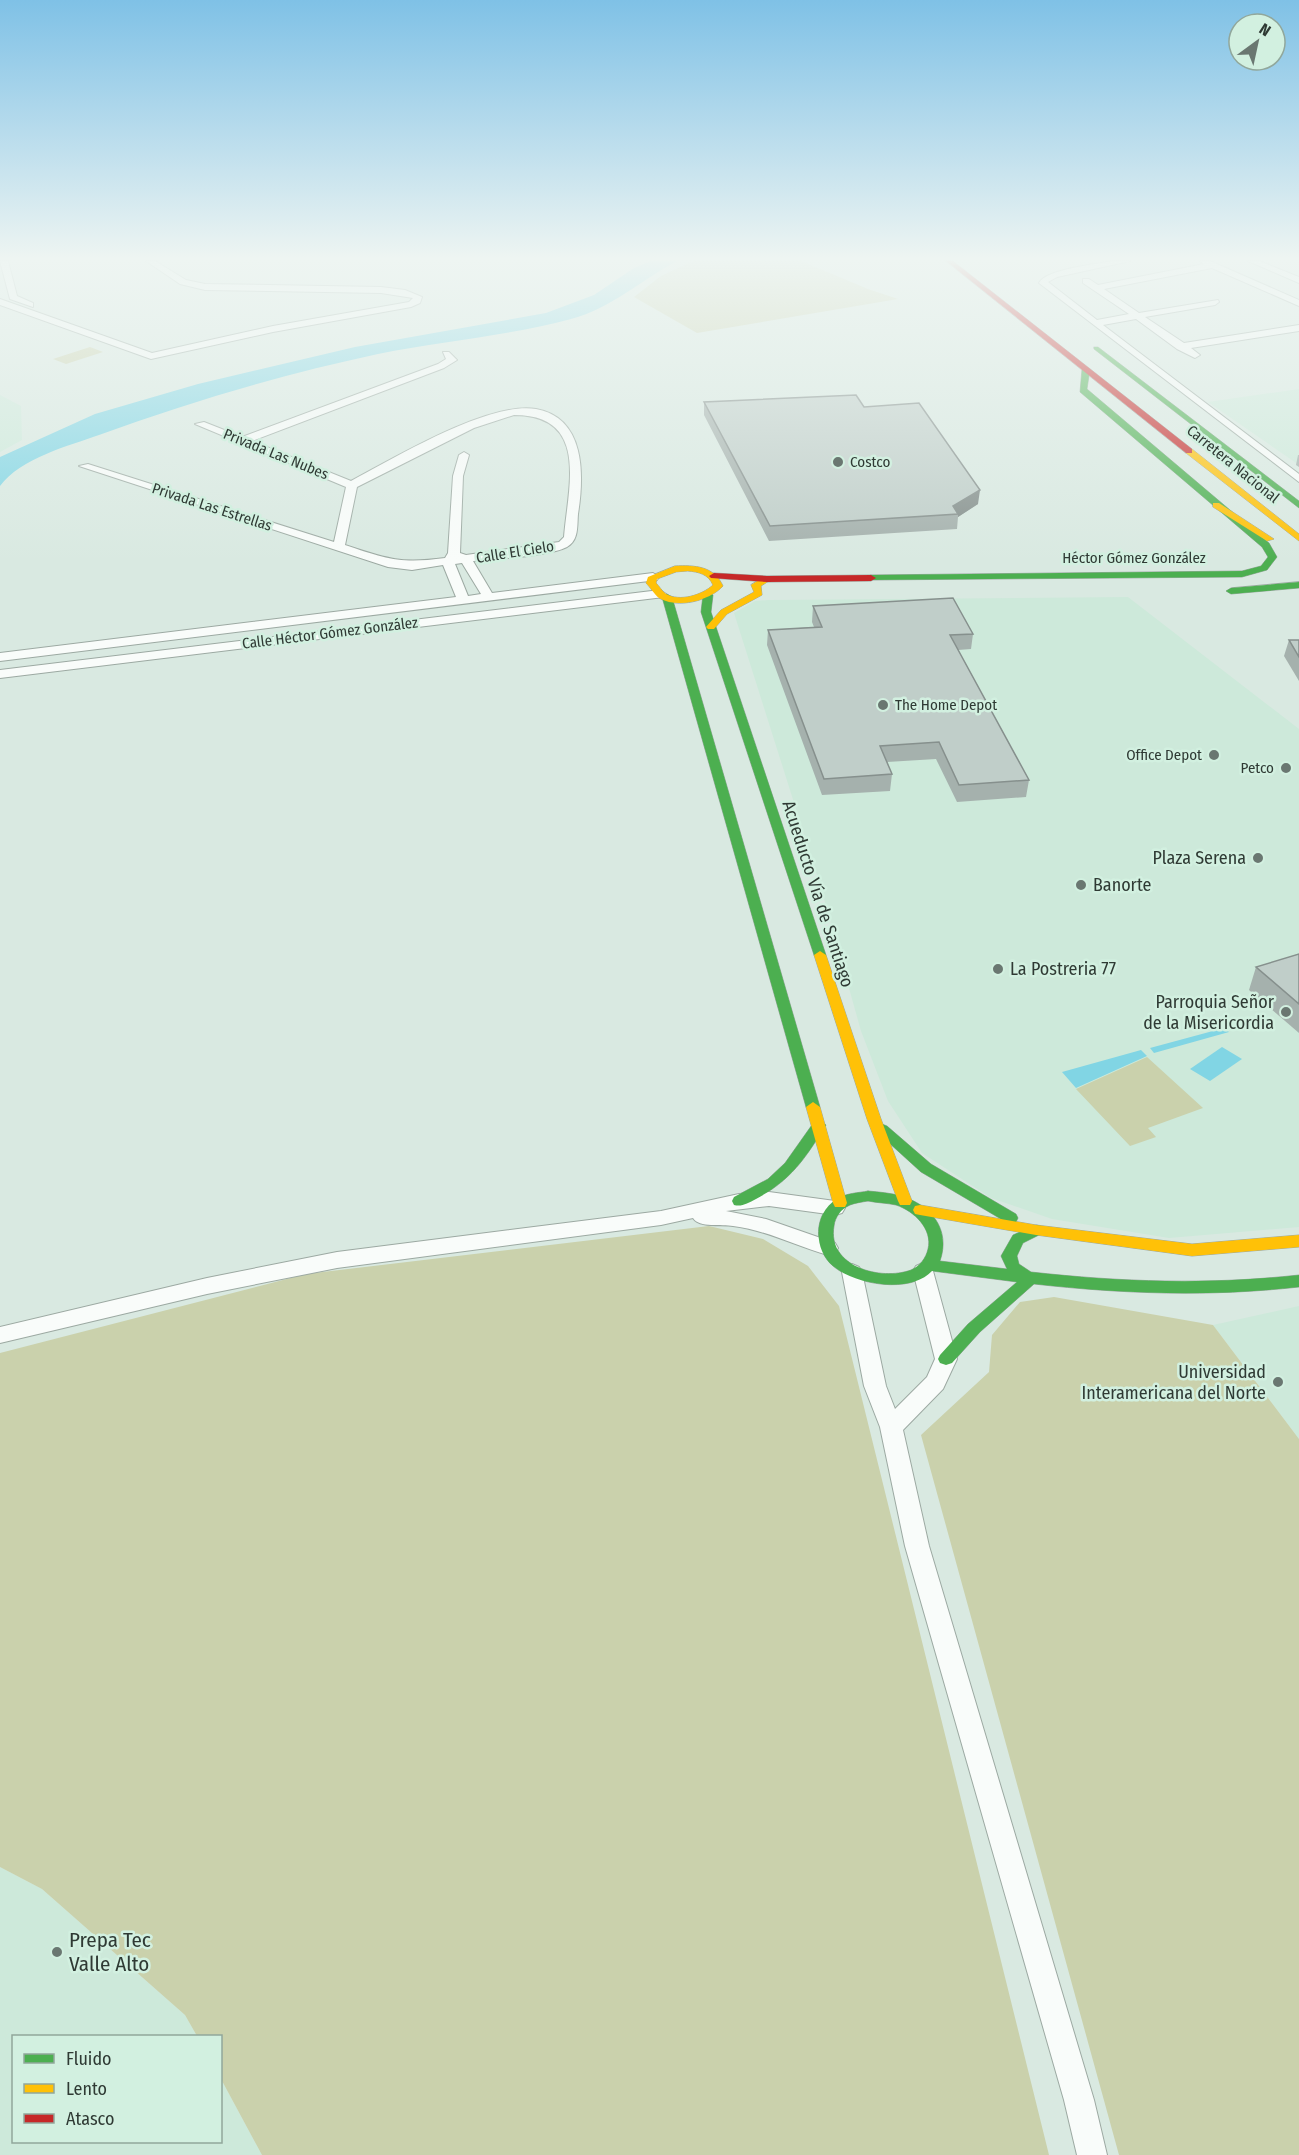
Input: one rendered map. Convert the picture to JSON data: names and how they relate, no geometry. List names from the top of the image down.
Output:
{
  "streets": {
    "main road": ["Carretera Nacional", "Héctor Gómez González", "Acueducto Vía de Santiago"],
    "street": [
      "Privada Las Nubes",
      "Privada Las Estrellas",
      "Calle El Cielo",
      "Calle Héctor Gómez González"
    ]
  },
  "crossings": [
    ["Privada Las Nubes", "Calle El Cielo"],
    ["Carretera Nacional", "Héctor Gómez González"],
    ["Privada Las Estrellas", "Calle El Cielo"],
    ["Héctor Gómez González", "Calle Héctor Gómez González"],
    ["Héctor Gómez González", "Acueducto Vía de Santiago"]
  ],
  "places": [
    "Costco",
    "The Home Depot",
    "Office Depot",
    "Petco",
    "Plaza Serena",
    "Banorte",
    "La Postreria 77",
    "Parroquia Señor de la Misericordia",
    "Universidad Interamericana del Norte",
    "Prepa Tec Valle Alto"
  ],
  "legend": ["Fluido", "Lento", "Atasco"],
  "north": "top right"
}
